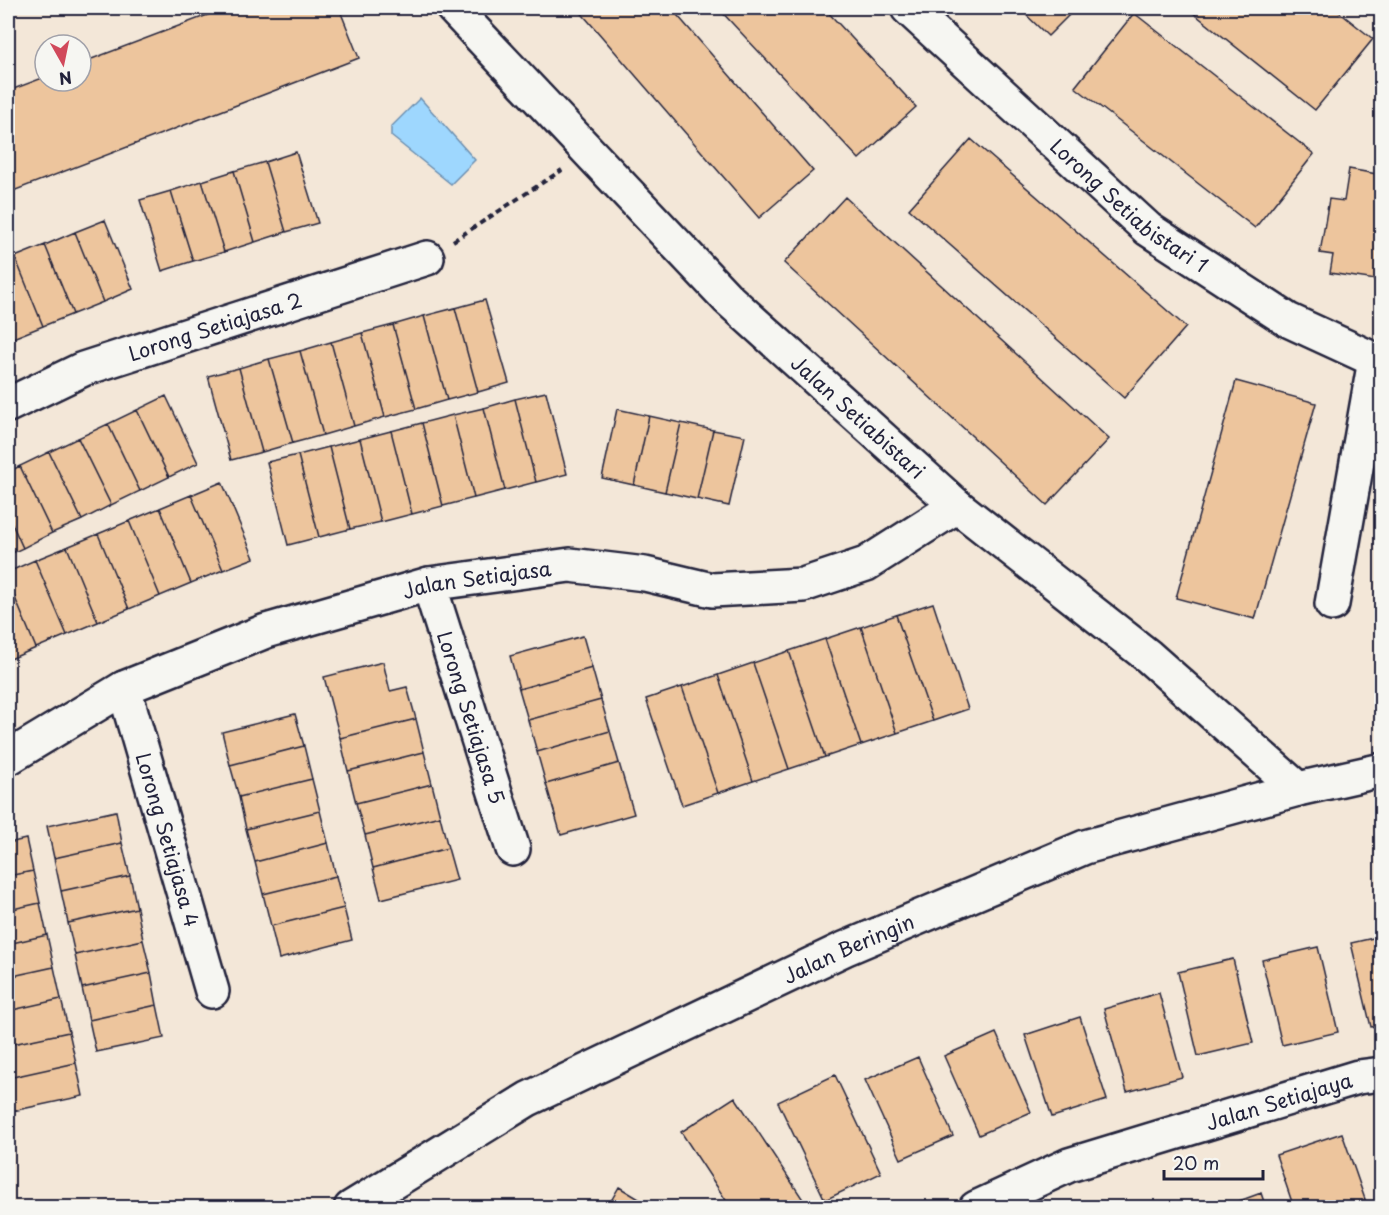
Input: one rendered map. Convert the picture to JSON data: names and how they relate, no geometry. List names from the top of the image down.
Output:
{
  "streets": {
    "street": [
      "Lorong Setiabistari 1",
      "Lorong Setiajasa 2",
      "Jalan Setiabistari",
      "Jalan Setiajasa",
      "Lorong Setiajasa 5",
      "Lorong Setiajasa 4",
      "Jalan Beringin",
      "Jalan Setiajaya"
    ]
  },
  "crossings": [
    ["Jalan Setiabistari", "Jalan Setiajasa"],
    ["Jalan Setiabistari", "Jalan Beringin"],
    ["Jalan Setiajasa", "Lorong Setiajasa 5"],
    ["Jalan Setiajasa", "Lorong Setiajasa 4"]
  ],
  "scale_bar": "20 m",
  "north": "bottom"
}
